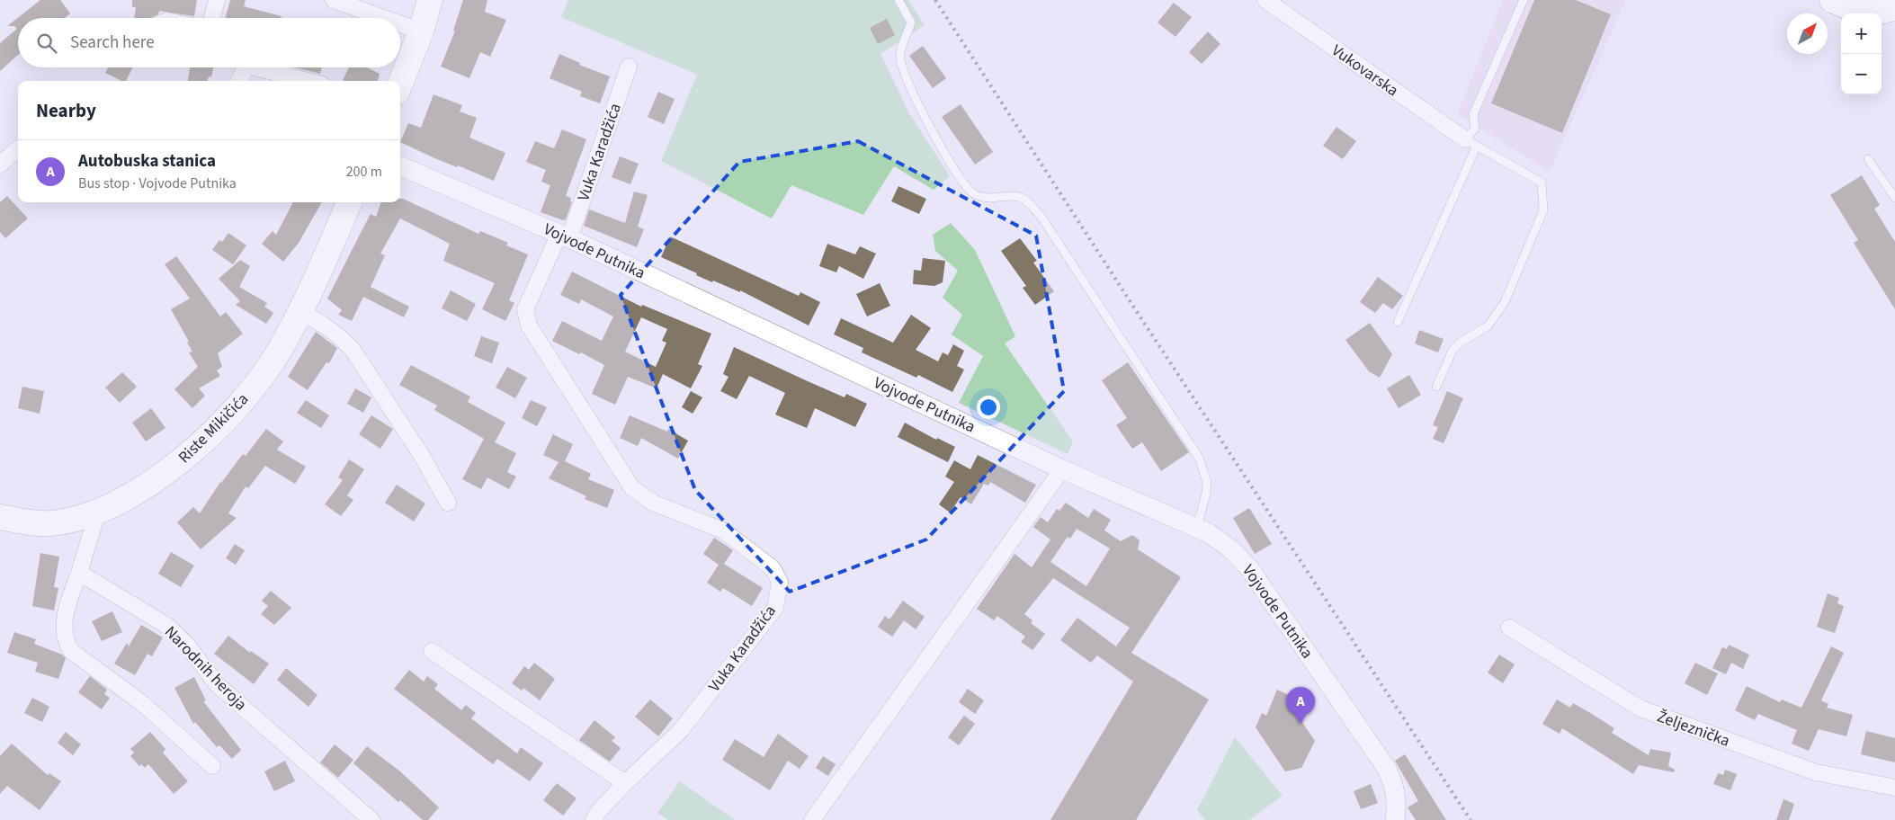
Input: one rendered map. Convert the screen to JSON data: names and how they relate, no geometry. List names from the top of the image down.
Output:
{
  "streets": {
    "main road": ["Riste Mikičića"],
    "street": [
      "Vukovarska",
      "Vuka Karadžića",
      "Vojvode Putnika",
      "Narodnih heroja",
      "Željeznička"
    ]
  },
  "crossings": [
    ["Vuka Karadžića", "Vojvode Putnika"]
  ],
  "north": "top right",
  "page": {
    "map_buttons": ["+", "−"],
    "search": "Search here",
    "heading": "Nearby",
    "list": [
      {
        "mark": "A",
        "name": "Autobuska stanica",
        "note": "Bus stop · Vojvode Putnika",
        "value": "200 m"
      }
    ],
    "pins": "A"
  }
}
